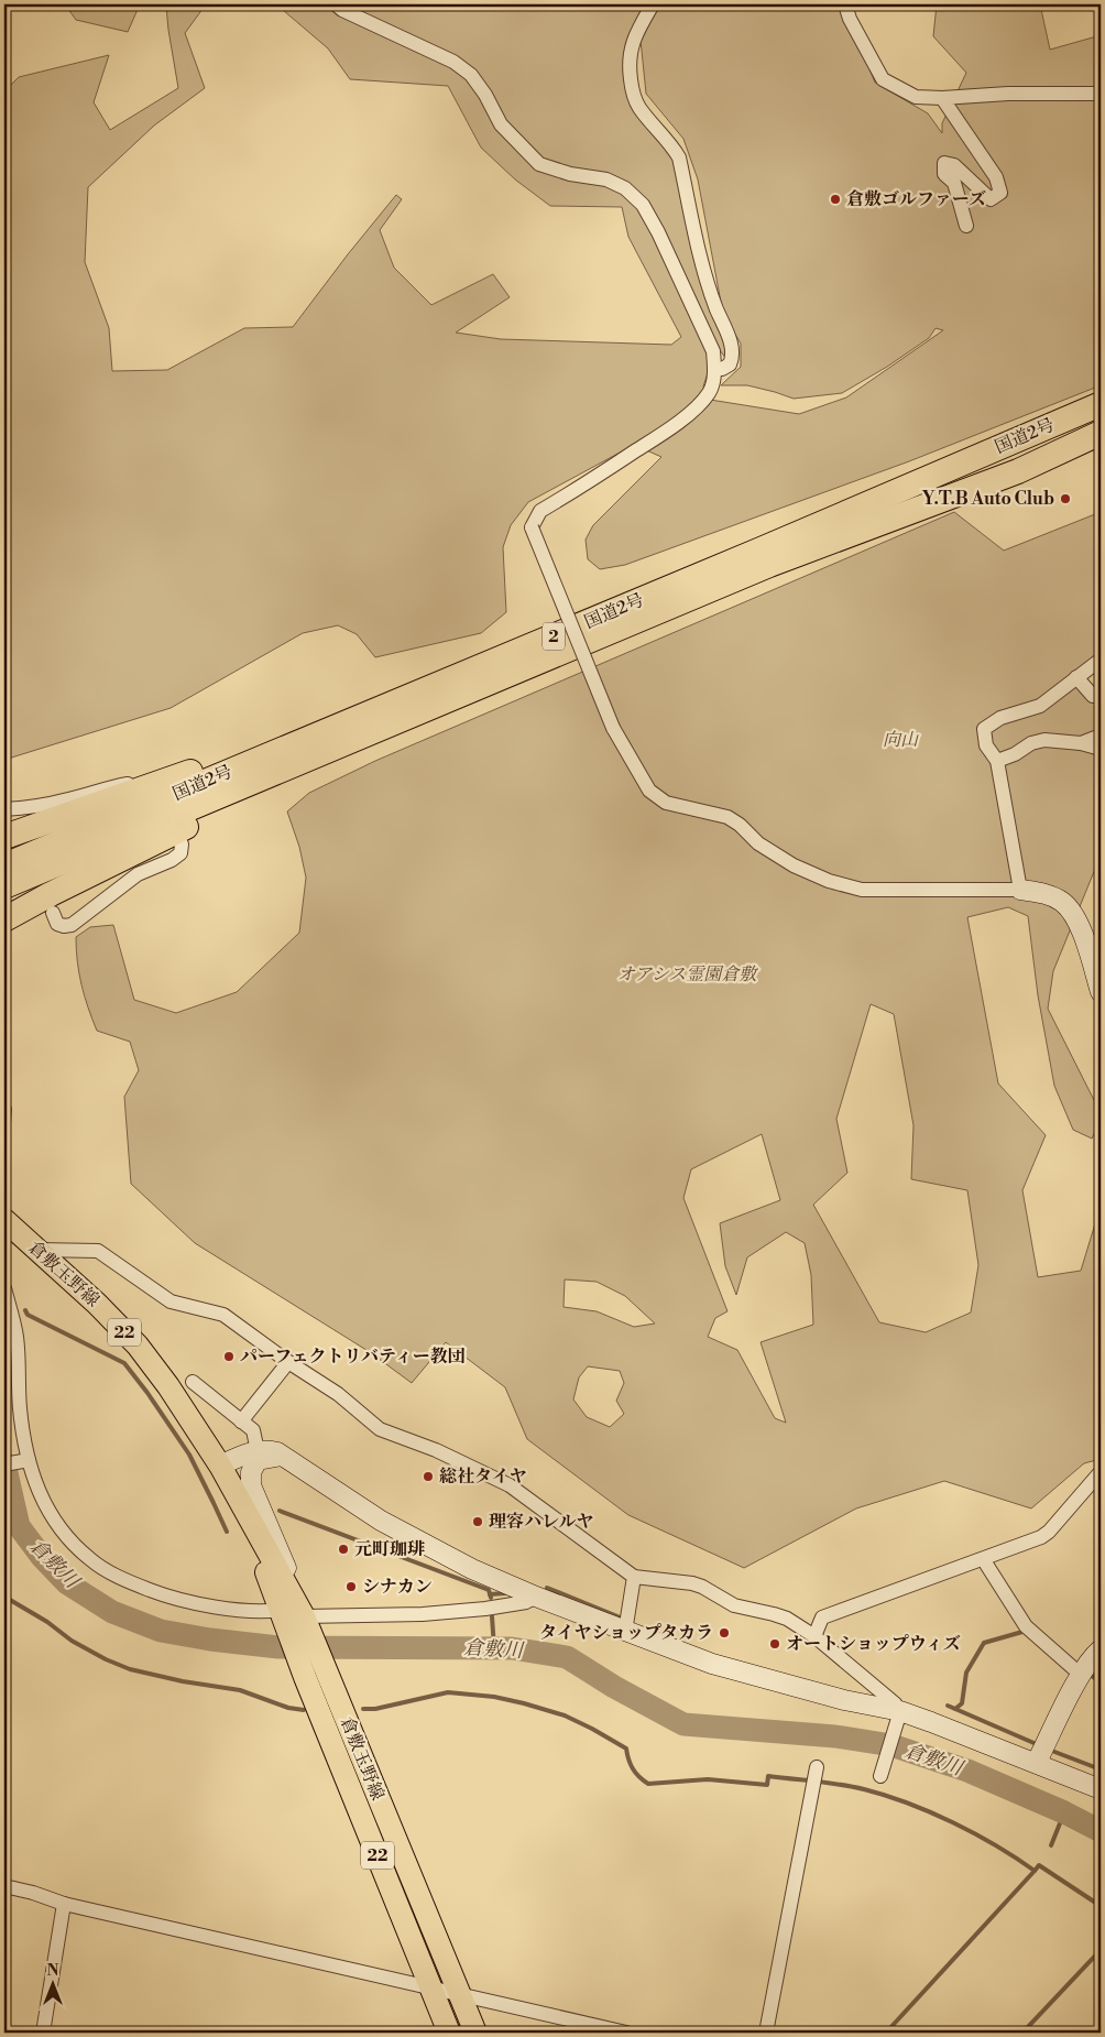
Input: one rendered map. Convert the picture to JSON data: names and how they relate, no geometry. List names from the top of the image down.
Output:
{
  "streets": {
    "highway": ["国道2号", "2"],
    "main road": ["倉敷玉野線", "22"]
  },
  "crossings": [
    ["国道2号", "2"]
  ],
  "water": ["倉敷川"],
  "parks": ["向山", "オアシス霊園倉敷"],
  "places": [
    "倉敷ゴルファーズ",
    "Y.T.B Auto Club",
    "パーフェクトリバティー教団",
    "総社タイヤ",
    "理容ハレルヤ",
    "元町珈琲",
    "シナカン",
    "タイヤショップタカラ",
    "オートショップウィズ"
  ],
  "north": "top"
}
